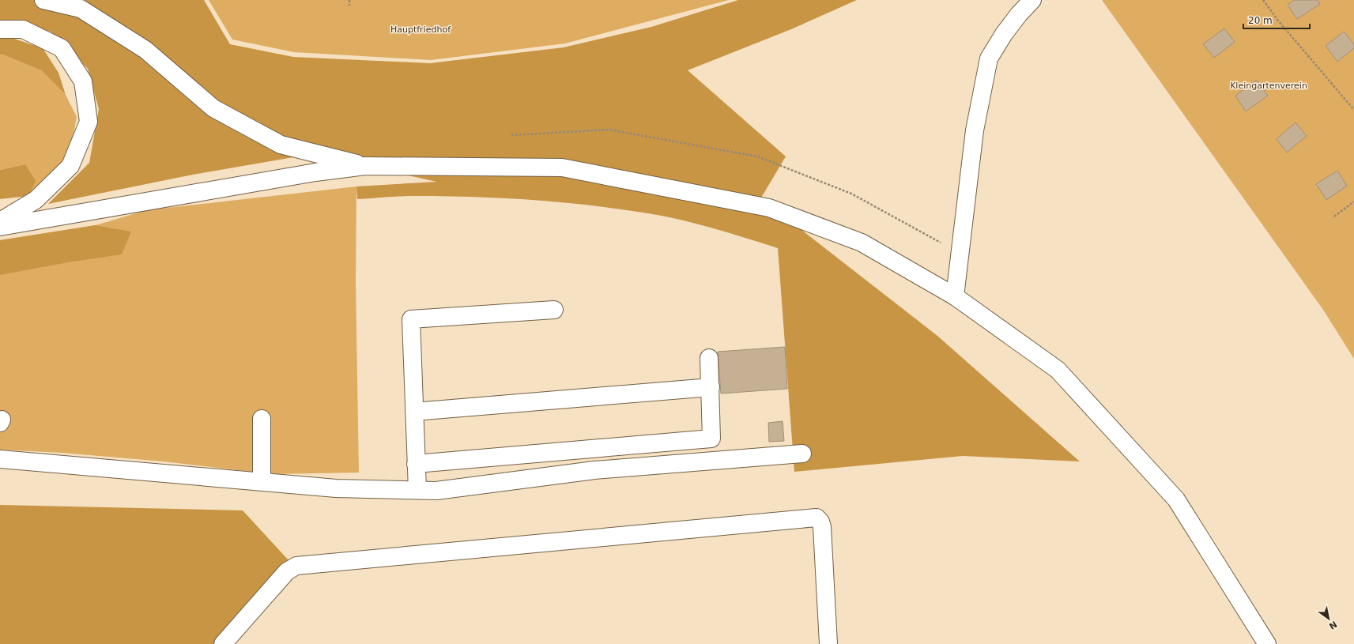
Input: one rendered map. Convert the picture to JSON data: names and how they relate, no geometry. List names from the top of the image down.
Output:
{
  "parks": ["Hauptfriedhof", "Kleingartenverein"],
  "scale_bar": "20 m",
  "north": "bottom right"
}
